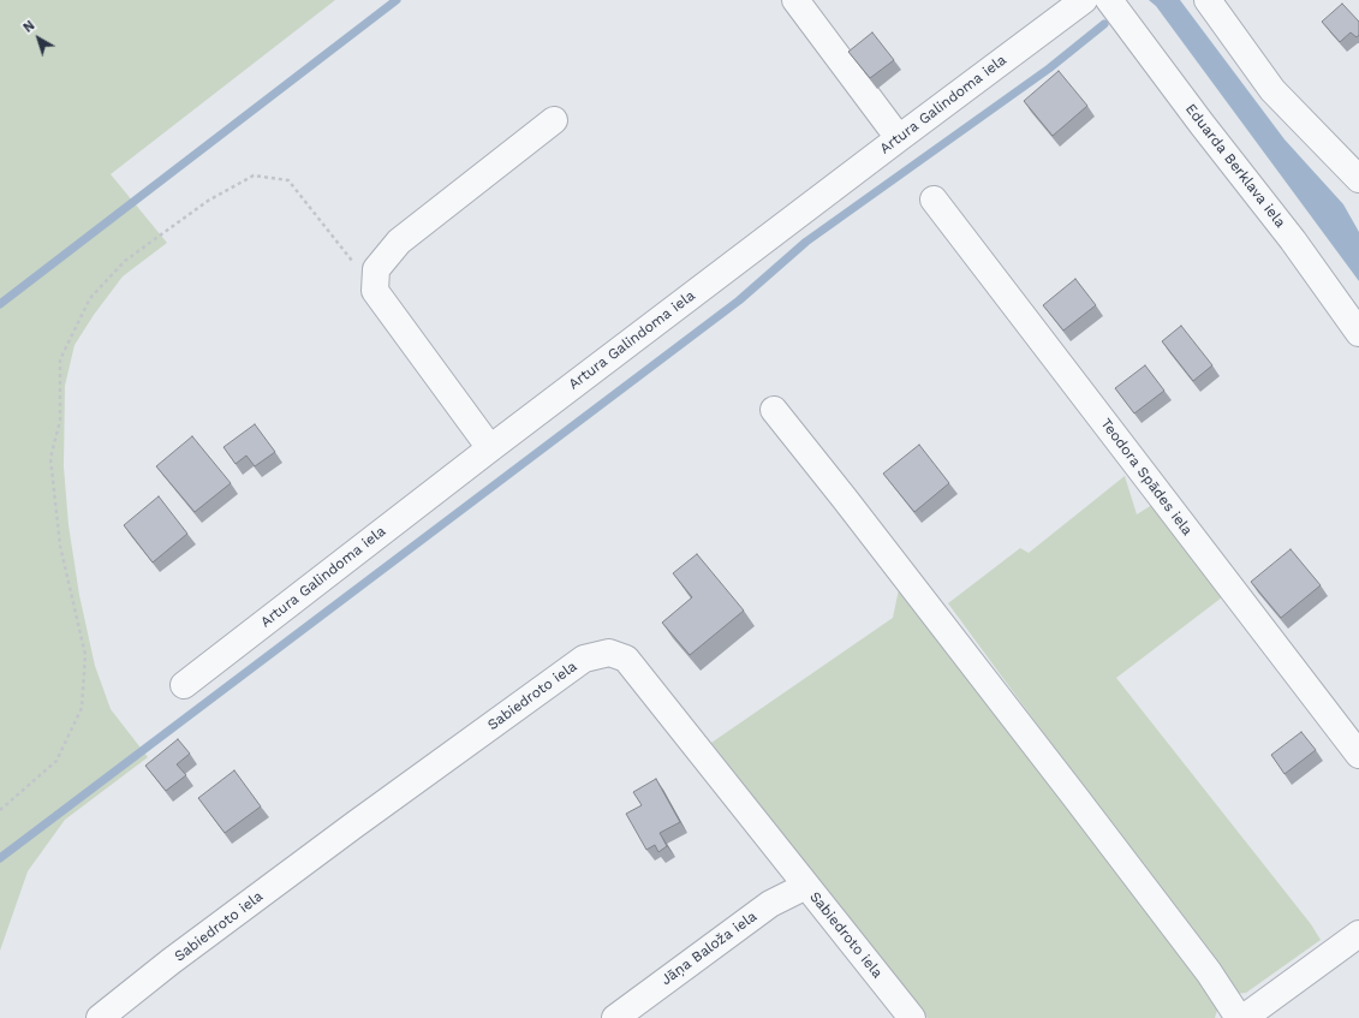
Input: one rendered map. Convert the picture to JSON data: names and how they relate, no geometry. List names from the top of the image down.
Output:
{
  "streets": {
    "street": [
      "Artura Galindoma iela",
      "Eduarda Berklava iela",
      "Teodora Spādes iela",
      "Sabiedroto iela",
      "Jāņa Baloža iela"
    ]
  },
  "crossings": [
    ["Sabiedroto iela", "Jāņa Baloža iela"]
  ],
  "north": "top left"
}
